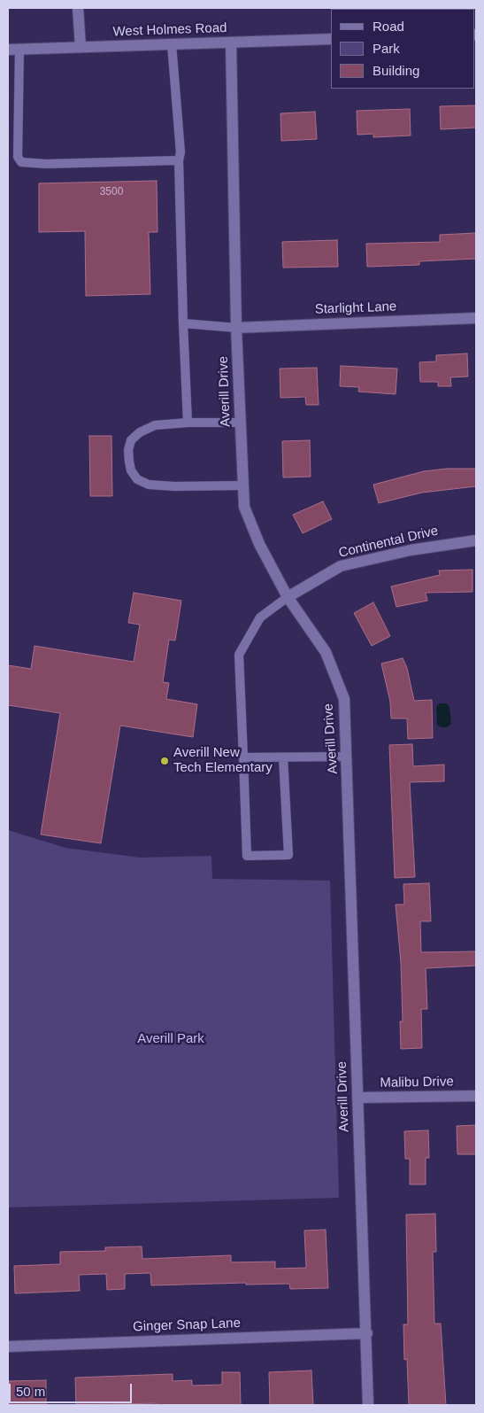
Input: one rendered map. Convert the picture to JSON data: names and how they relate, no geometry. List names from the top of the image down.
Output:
{
  "streets": {
    "street": [
      "West Holmes Road",
      "Starlight Lane",
      "Averill Drive",
      "Continental Drive",
      "Malibu Drive",
      "Ginger Snap Lane"
    ]
  },
  "crossings": [
    ["West Holmes Road", "Averill Drive"],
    ["Starlight Lane", "Averill Drive"],
    ["Averill Drive", "Continental Drive"],
    ["Averill Drive", "Malibu Drive"],
    ["Averill Drive", "Ginger Snap Lane"]
  ],
  "parks": ["Averill Park"],
  "places": ["Averill New Tech Elementary"],
  "house_numbers": ["3500"],
  "legend": ["Road", "Park", "Building"],
  "scale_bar": "50 m"
}
